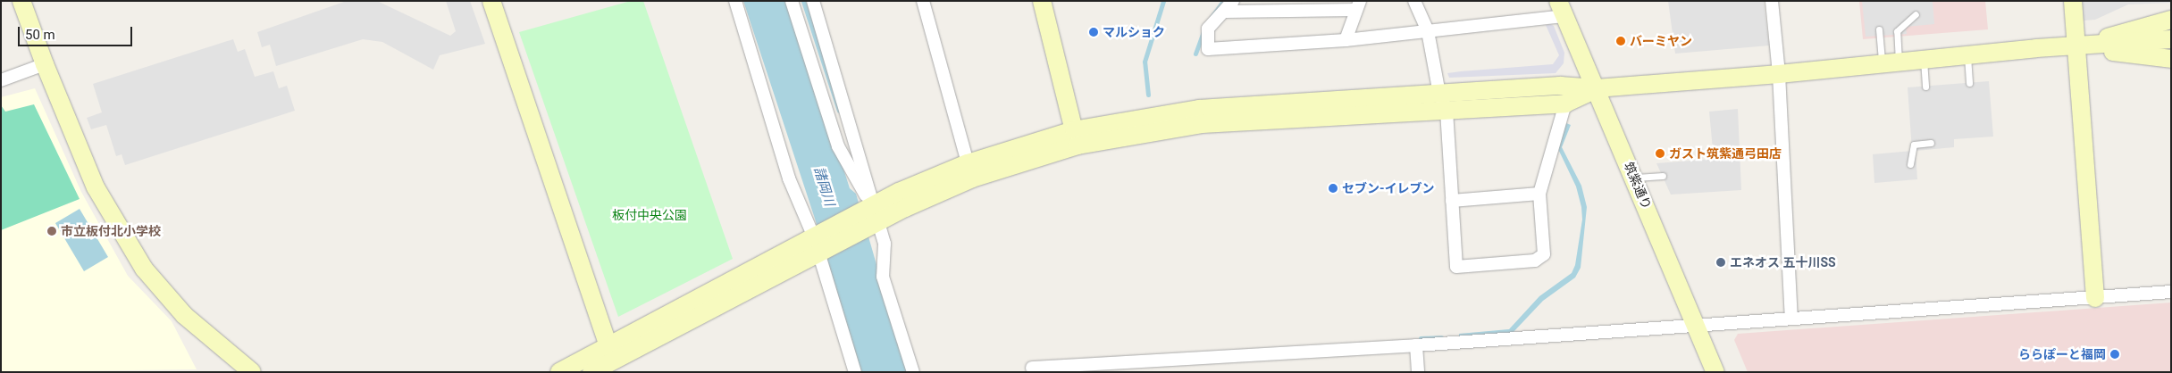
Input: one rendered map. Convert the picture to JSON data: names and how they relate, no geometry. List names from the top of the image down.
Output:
{
  "streets": {
    "street": ["筑紫通り"]
  },
  "water": ["諸岡川"],
  "parks": ["板付中央公園"],
  "places": [
    "マルショク",
    "バーミヤン",
    "ガスト筑紫通弓田店",
    "セブン-イレブン",
    "市立板付北小学校",
    "エネオス 五十川SS",
    "ららぽーと福岡"
  ],
  "scale_bar": "50 m"
}
